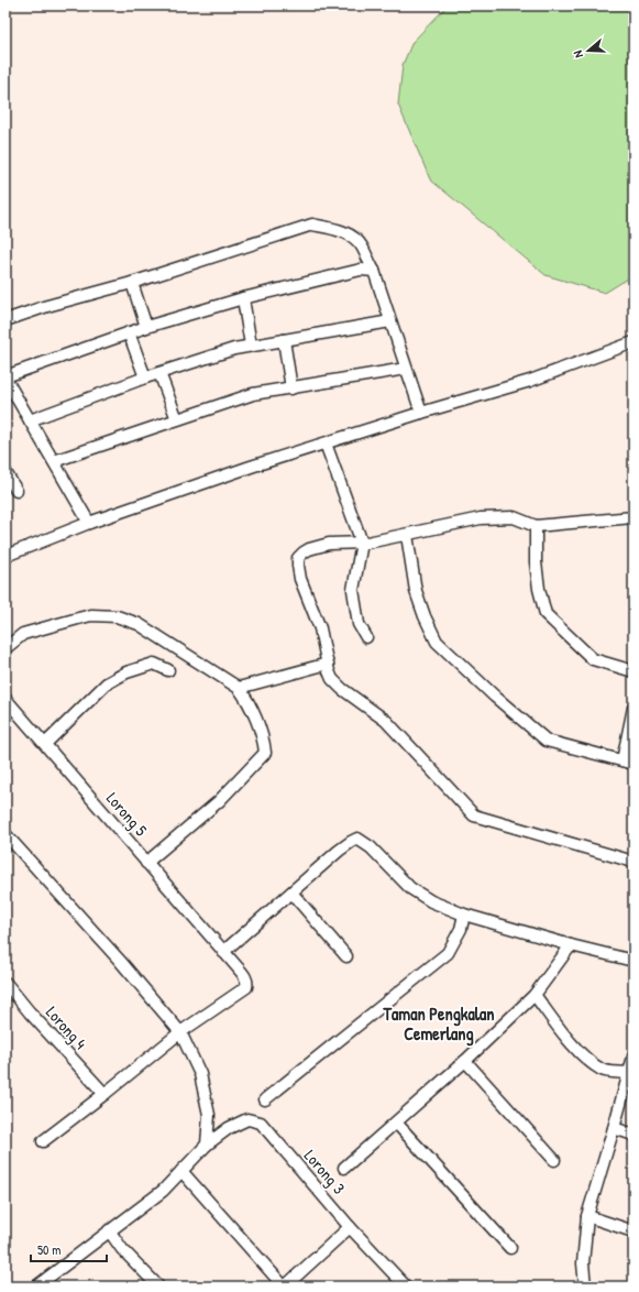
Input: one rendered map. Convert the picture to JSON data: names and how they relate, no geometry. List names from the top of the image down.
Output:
{
  "streets": {
    "street": ["Lorong 5", "Lorong 4", "Lorong 3"]
  },
  "crossings": [
    ["Lorong 5", "Lorong 4"]
  ],
  "districts": ["Taman Pengkalan Cemerlang"],
  "scale_bar": "50 m",
  "north": "left"
}
